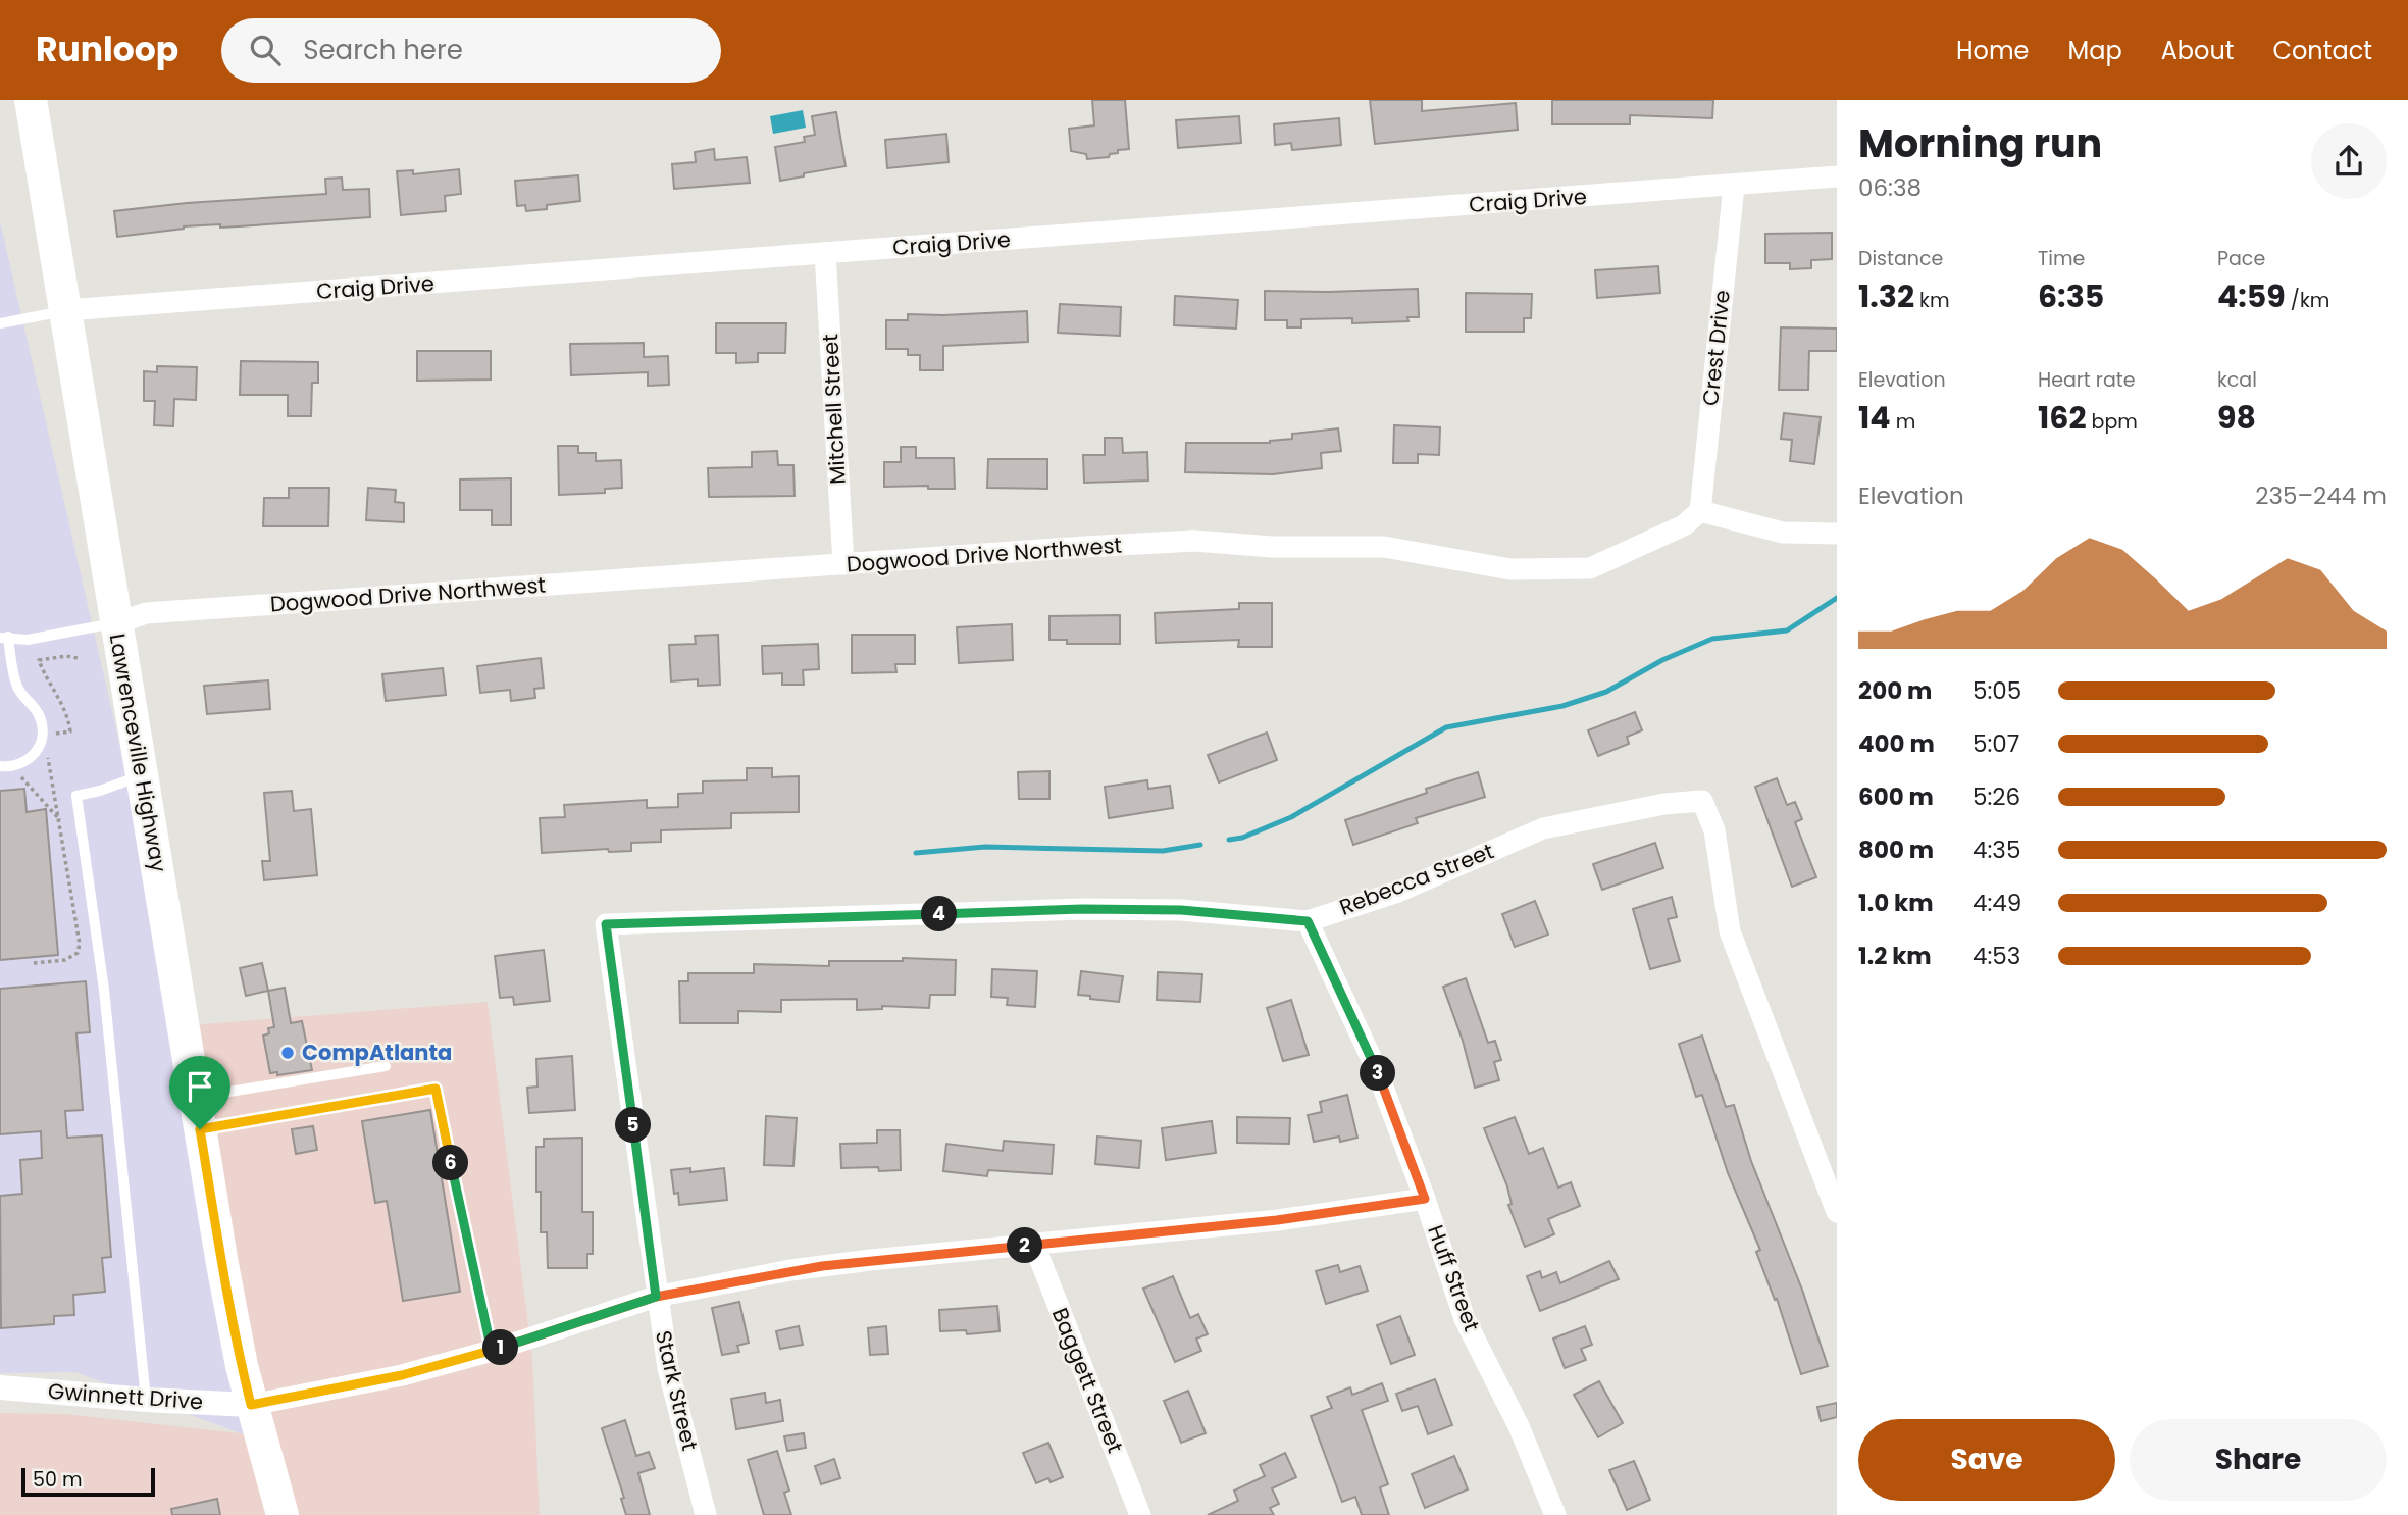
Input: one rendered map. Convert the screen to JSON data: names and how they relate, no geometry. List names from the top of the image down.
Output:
{
  "streets": {
    "main road": ["Lawrenceville Highway"],
    "street": [
      "Craig Drive",
      "Crest Drive",
      "Mitchell Street",
      "Dogwood Drive Northwest",
      "Rebecca Street",
      "Huff Street",
      "Baggett Street",
      "Stark Street",
      "Gwinnett Drive"
    ]
  },
  "crossings": [
    ["Craig Drive", "Crest Drive"],
    ["Craig Drive", "Mitchell Street"],
    ["Craig Drive", "Lawrenceville Highway"],
    ["Crest Drive", "Dogwood Drive Northwest"],
    ["Mitchell Street", "Dogwood Drive Northwest"],
    ["Dogwood Drive Northwest", "Lawrenceville Highway"],
    ["Lawrenceville Highway", "Gwinnett Drive"],
    ["Rebecca Street", "Huff Street"],
    ["Rebecca Street", "Stark Street"]
  ],
  "places": ["CompAtlanta"],
  "scale_bar": "50 m",
  "page": {
    "header": "Runloop",
    "search": "Search here",
    "nav": [
      "Home",
      "Map",
      "About",
      "Contact"
    ],
    "heading": ["Morning run", "06:38"],
    "stats": [
      ["Distance", "1.32 km"],
      ["Time", "6:35"],
      ["Pace", "4:59 /km"],
      ["Elevation", "14 m"],
      ["Heart rate", "162 bpm"],
      ["kcal", "98"]
    ],
    "chart": ["Elevation", "235–244 m"],
    "list": [
      {
        "name": "200 m",
        "note": "5:05"
      },
      {
        "name": "400 m",
        "note": "5:07"
      },
      {
        "name": "600 m",
        "note": "5:26"
      },
      {
        "name": "800 m",
        "note": "4:35"
      },
      {
        "name": "1.0 km",
        "note": "4:49"
      },
      {
        "name": "1.2 km",
        "note": "4:53"
      }
    ],
    "pins": [
      "4",
      "3",
      "5",
      "6",
      "2",
      "1"
    ],
    "buttons": ["Save", "Share"],
    "scale": "50 m"
  }
}
